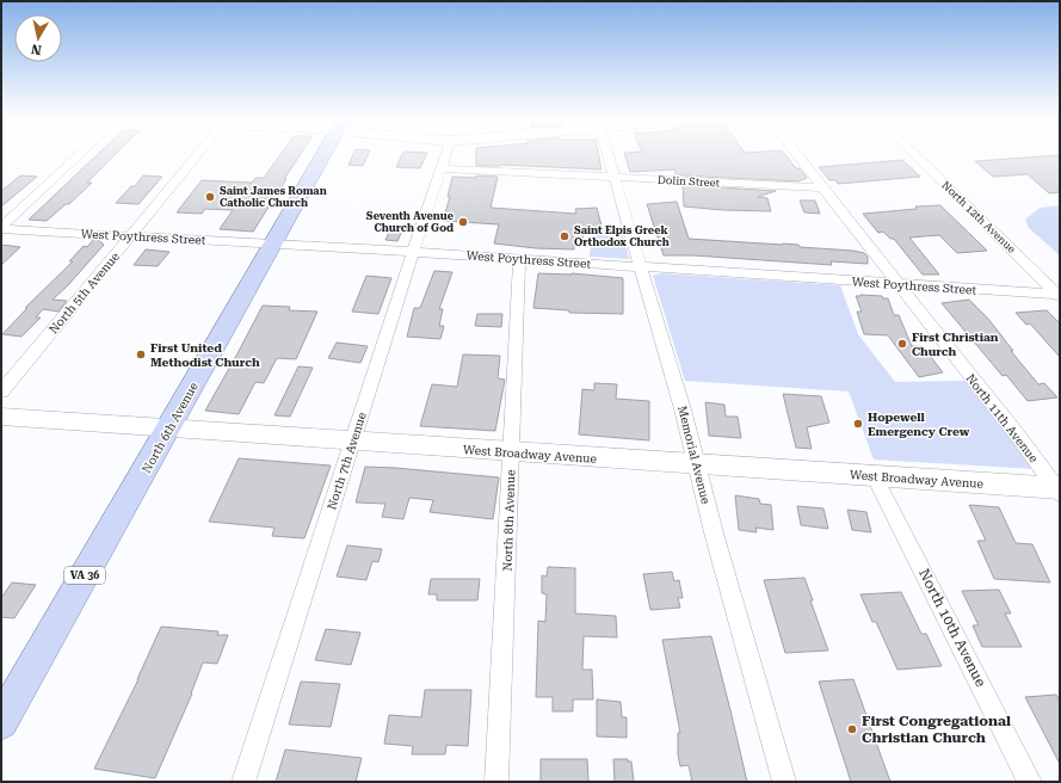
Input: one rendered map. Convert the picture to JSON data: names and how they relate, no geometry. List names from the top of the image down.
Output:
{
  "streets": {
    "main road": ["North 6th Avenue", "VA 36"],
    "street": [
      "Dolin Street",
      "North 12th Avenue",
      "West Poythress Street",
      "North 5th Avenue",
      "North 11th Avenue",
      "West Broadway Avenue",
      "Memorial Avenue",
      "North 7th Avenue",
      "North 8th Avenue",
      "North 10th Avenue"
    ]
  },
  "crossings": [
    ["Dolin Street", "North 11th Avenue"],
    ["Dolin Street", "Memorial Avenue"],
    ["Dolin Street", "North 7th Avenue"],
    ["North 12th Avenue", "West Poythress Street"],
    ["West Poythress Street", "North 5th Avenue"],
    ["West Poythress Street", "North 11th Avenue"],
    ["West Poythress Street", "North 6th Avenue"],
    ["West Poythress Street", "Memorial Avenue"],
    ["West Poythress Street", "North 7th Avenue"],
    ["West Poythress Street", "North 8th Avenue"],
    ["North 11th Avenue", "West Broadway Avenue"],
    ["North 6th Avenue", "West Broadway Avenue"],
    ["West Broadway Avenue", "Memorial Avenue"],
    ["West Broadway Avenue", "North 7th Avenue"],
    ["West Broadway Avenue", "North 8th Avenue"],
    ["West Broadway Avenue", "North 10th Avenue"]
  ],
  "places": [
    "Saint James Roman Catholic Church",
    "Seventh Avenue Church of God",
    "Saint Elpis Greek Orthodox Church",
    "First Christian Church",
    "First United Methodist Church",
    "Hopewell Emergency Crew",
    "First Congregational Christian Church"
  ],
  "north": "bottom"
}
